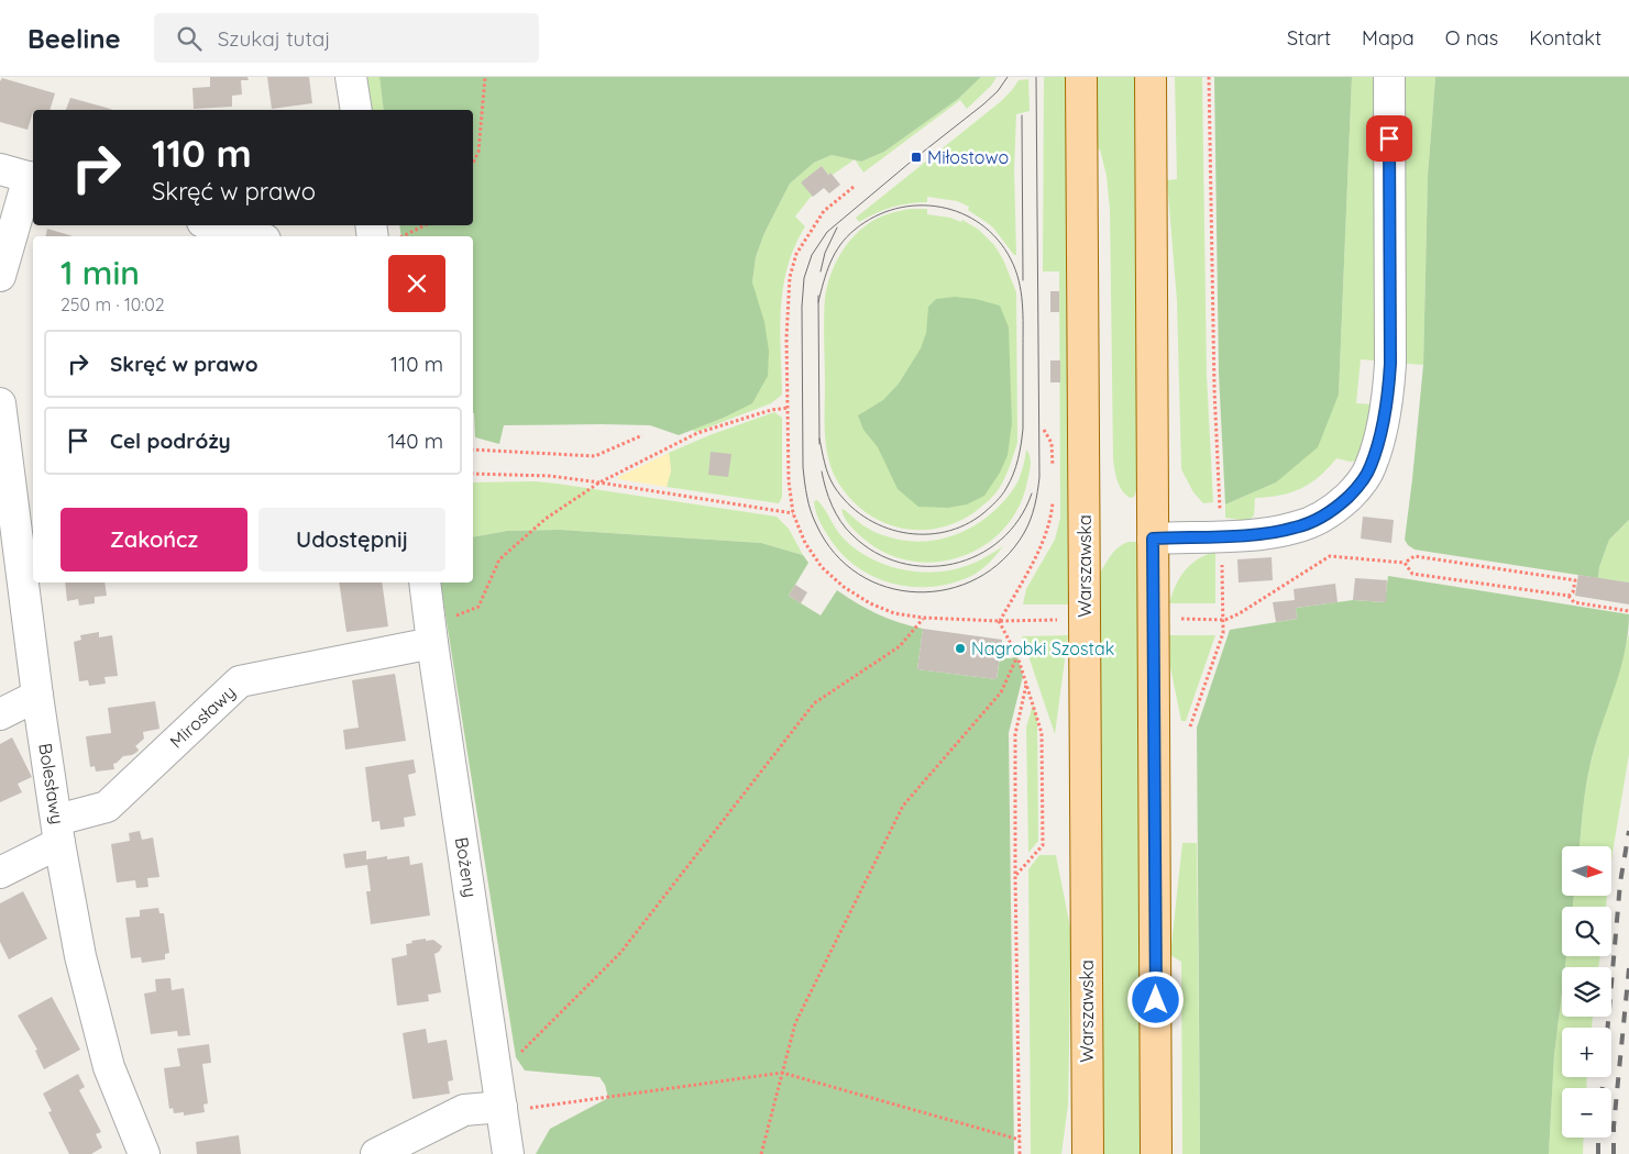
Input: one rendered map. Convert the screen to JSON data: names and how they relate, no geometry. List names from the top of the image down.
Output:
{
  "streets": {
    "main road": ["Warszawska"],
    "street": ["Mirosławy", "Bolesławy", "Bożeny"]
  },
  "crossings": [
    ["Mirosławy", "Bolesławy"],
    ["Mirosławy", "Bożeny"]
  ],
  "places": {
    "transit": ["Miłostowo"],
    "other": ["Nagrobki Szostak"]
  },
  "north": "right",
  "page": {
    "header": "Beeline",
    "search": "Szukaj tutaj",
    "nav": [
      "Start",
      "Mapa",
      "O nas",
      "Kontakt"
    ],
    "turn": ["110 m", "Skręć w prawo"],
    "heading": ["1 min", "250 m · 10:02"],
    "list": [
      {
        "name": "Skręć w prawo",
        "value": "110 m"
      },
      {
        "name": "Cel podróży",
        "value": "140 m"
      }
    ],
    "buttons": ["Zakończ", "Udostępnij"],
    "map_buttons": ["+", "−"]
  }
}
